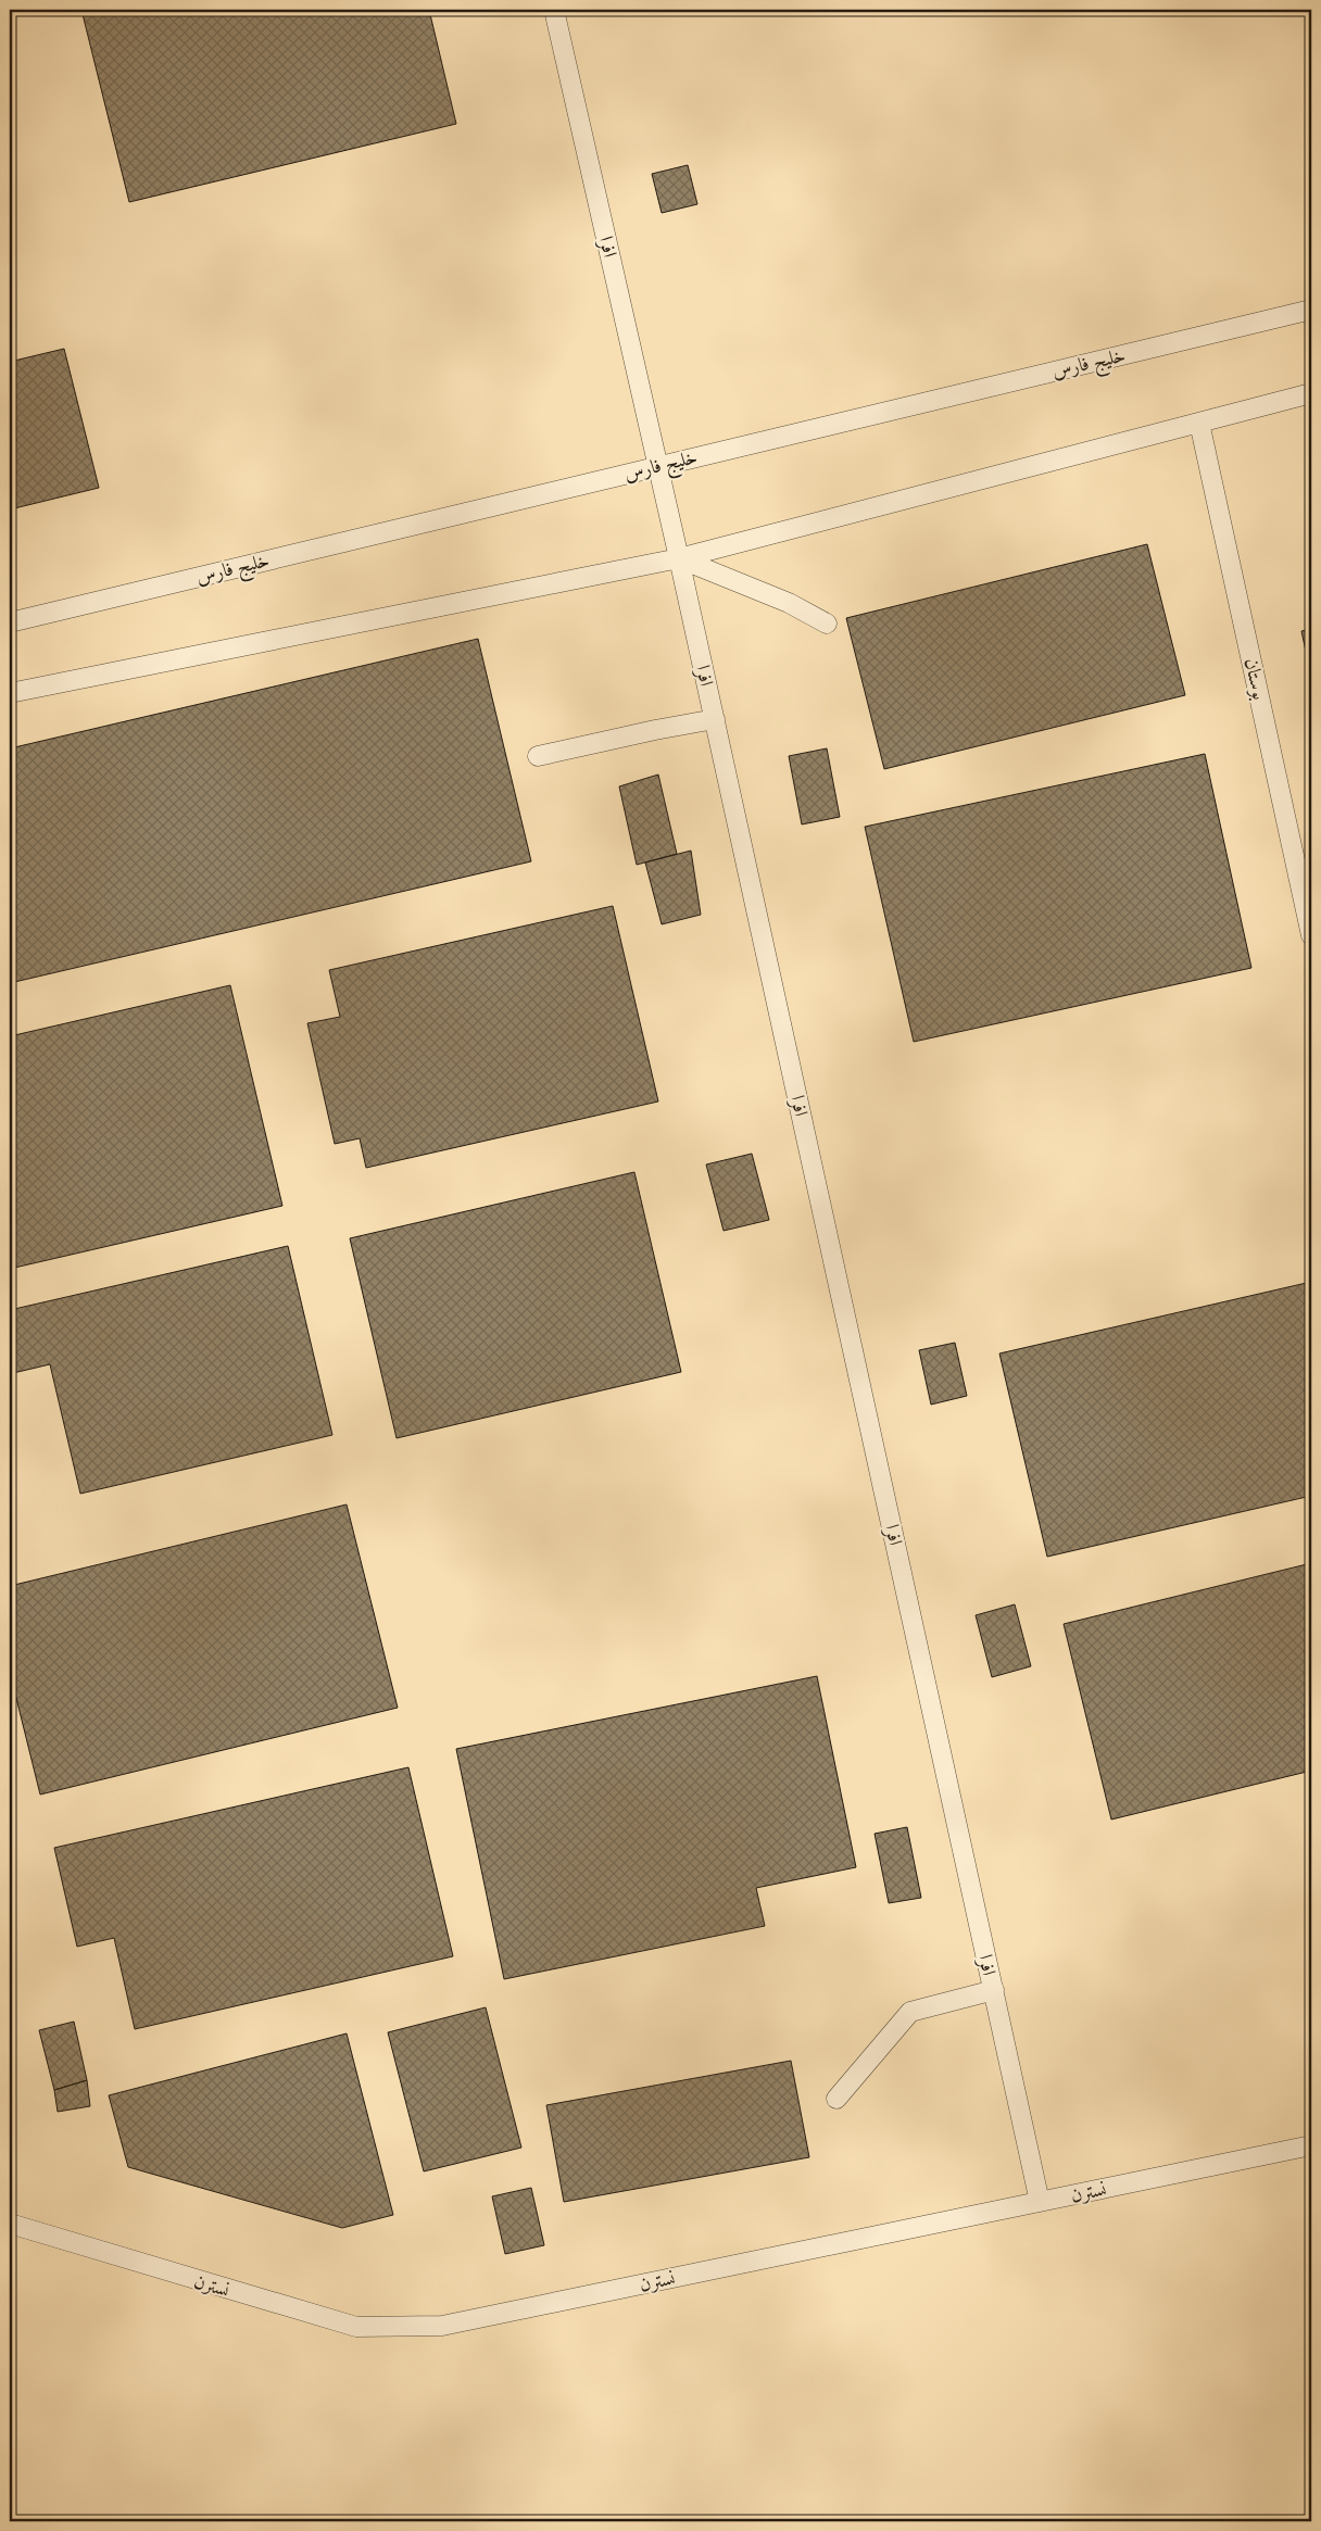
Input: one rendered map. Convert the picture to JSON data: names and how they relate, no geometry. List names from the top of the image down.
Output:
{
  "streets": {
    "lane": [
      "افرا",
      "خلیج فارس",
      "بوستان",
      "نسترن"
    ]
  },
  "crossings": [
    ["افرا", "خلیج فارس"],
    ["افرا", "نسترن"]
  ]
}
